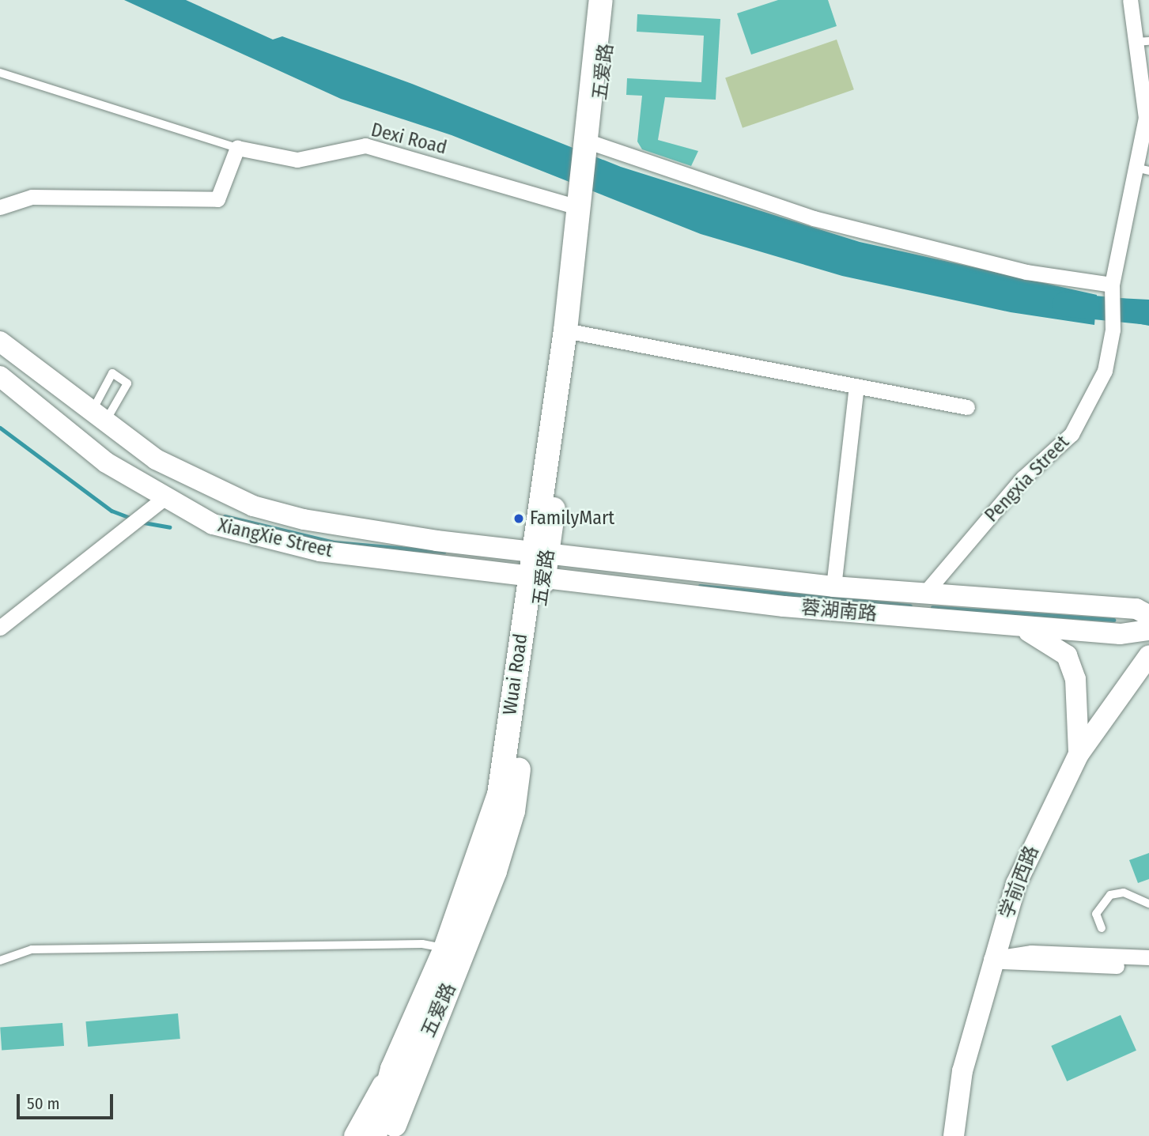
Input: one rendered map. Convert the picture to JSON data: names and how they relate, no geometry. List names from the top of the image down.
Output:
{
  "streets": {
    "main road": [
      "五爱路",
      "XiangXie Street",
      "蓉湖南路",
      "Wuai Road",
      "学前西路"
    ],
    "street": ["Dexi Road", "Pengxia Street"]
  },
  "crossings": [
    ["五爱路", "XiangXie Street"],
    ["五爱路", "蓉湖南路"],
    ["五爱路", "Wuai Road"],
    ["Dexi Road", "Wuai Road"],
    ["Pengxia Street", "蓉湖南路"],
    ["XiangXie Street", "蓉湖南路"],
    ["XiangXie Street", "Wuai Road"],
    ["蓉湖南路", "Wuai Road"]
  ],
  "places": ["FamilyMart"],
  "scale_bar": "50 m"
}
